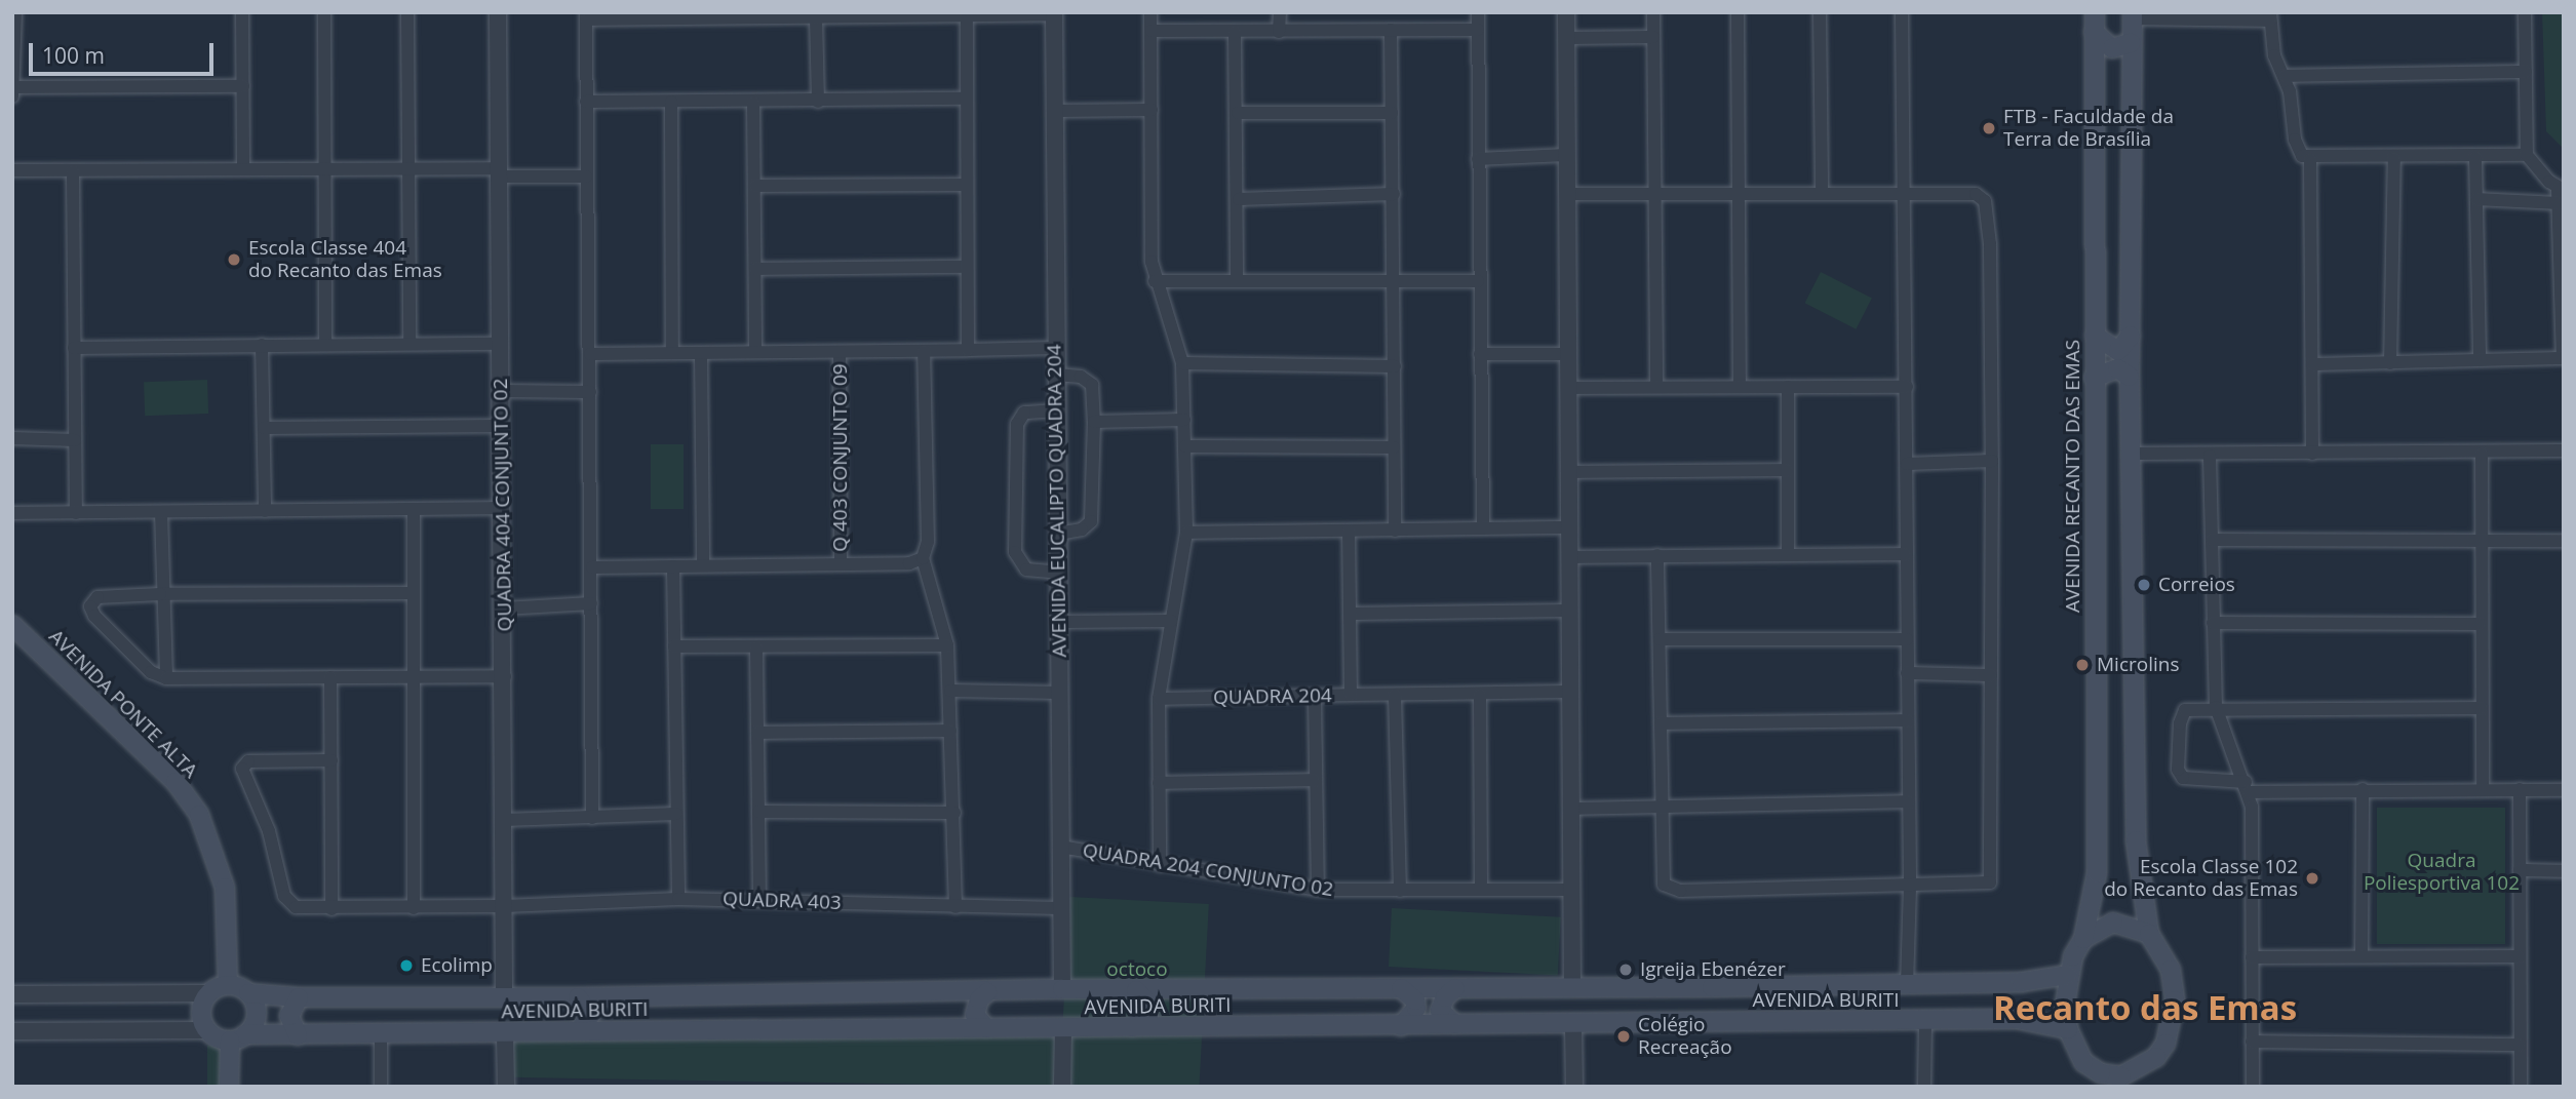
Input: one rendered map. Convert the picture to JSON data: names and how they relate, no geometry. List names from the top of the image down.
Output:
{
  "streets": {
    "main road": ["AVENIDA RECANTO DAS EMAS", "AVENIDA PONTE ALTA", "AVENIDA BURITI"],
    "street": [
      "Q 403 CONJUNTO 09",
      "AVENIDA EUCALIPTO QUADRA 204",
      "QUADRA 404 CONJUNTO 02",
      "QUADRA 204",
      "QUADRA 204 CONJUNTO 02",
      "QUADRA 403"
    ]
  },
  "crossings": [
    ["AVENIDA RECANTO DAS EMAS", "AVENIDA BURITI"],
    ["AVENIDA EUCALIPTO QUADRA 204", "QUADRA 204 CONJUNTO 02"],
    ["AVENIDA EUCALIPTO QUADRA 204", "QUADRA 403"],
    ["AVENIDA EUCALIPTO QUADRA 204", "AVENIDA BURITI"],
    ["QUADRA 404 CONJUNTO 02", "QUADRA 403"],
    ["QUADRA 404 CONJUNTO 02", "AVENIDA BURITI"],
    ["AVENIDA PONTE ALTA", "AVENIDA BURITI"]
  ],
  "districts": ["Recanto das Emas"],
  "parks": ["Quadra Poliesportiva 102", "octoco"],
  "places": [
    "FTB - Faculdade da Terra de Brasília",
    "Escola Classe 404 do Recanto das Emas",
    "Correios",
    "Microlins",
    "Escola Classe 102 do Recanto das Emas",
    "Ecolimp",
    "Igreija Ebenézer",
    "Colégio Recreação"
  ],
  "scale_bar": "100 m"
}
